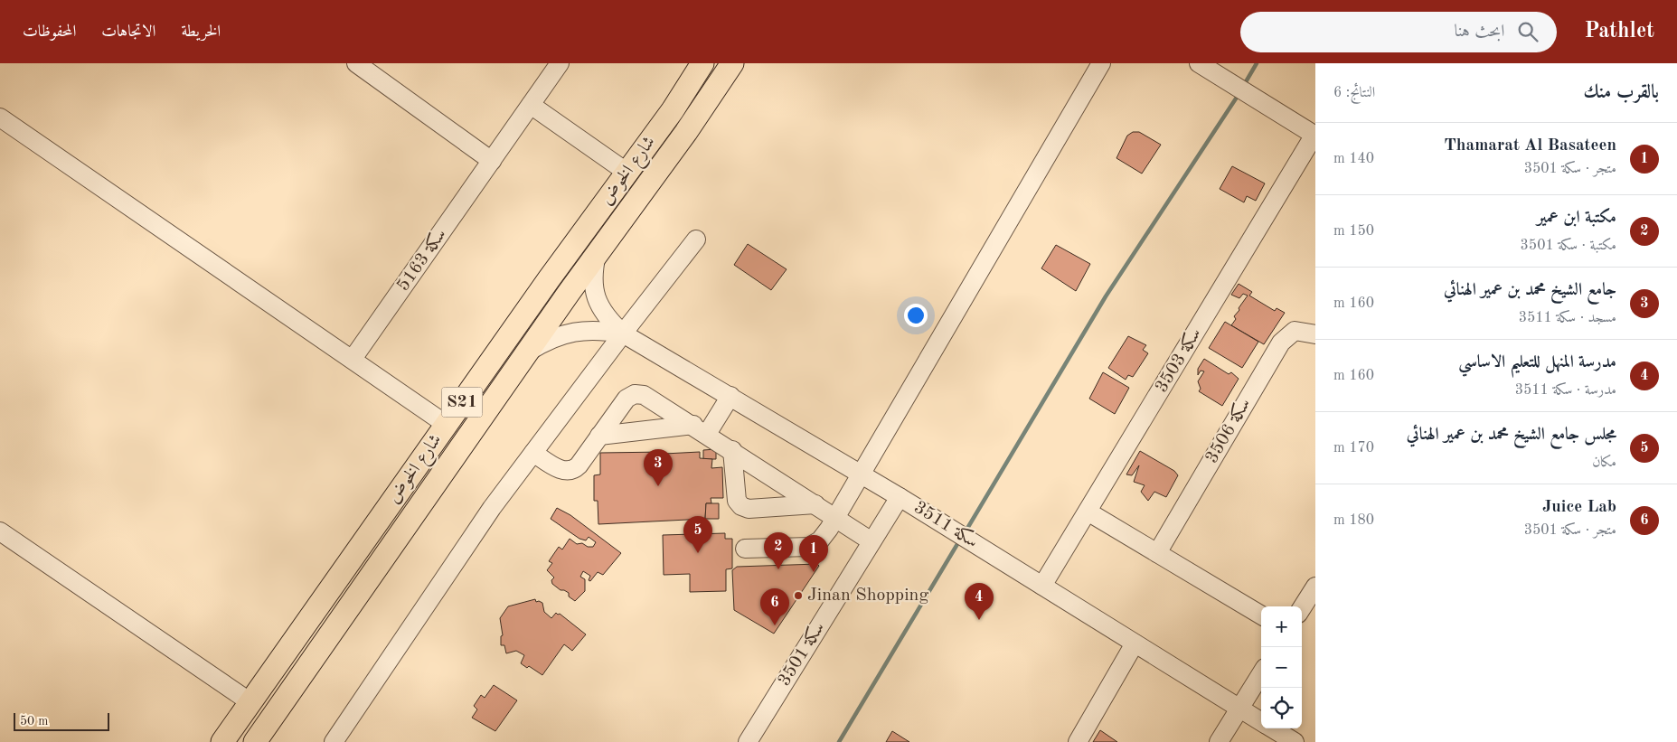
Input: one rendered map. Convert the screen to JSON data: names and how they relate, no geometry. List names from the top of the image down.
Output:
{
  "streets": {
    "main road": ["شارع الخوض", "S21"],
    "street": [
      "سكة 5163",
      "سكة 3503",
      "سكة 3506",
      "سكة 3511",
      "سكة 3501"
    ]
  },
  "crossings": [
    ["سكة 3503", "سكة 3511"],
    ["سكة 3511", "سكة 3501"]
  ],
  "places": ["Jinan Shopping"],
  "scale_bar": "50 m",
  "page": {
    "header": "Pathlet",
    "search": "ابحث هنا",
    "nav": ["الخريطة", "الاتجاهات", "المحفوظات"],
    "heading": ["بالقرب منك", "النتائج: 6"],
    "list": [
      {
        "mark": "1",
        "name": "Thamarat Al Basateen",
        "note": "متجر · سكة 3501",
        "value": "140 m"
      },
      {
        "mark": "2",
        "name": "مكتبة ابن عمير",
        "note": "مكتبة · سكة 3501",
        "value": "150 m"
      },
      {
        "mark": "3",
        "name": "جامع الشيخ محمد بن عمير الهنائي",
        "note": "مسجد · سكة 3511",
        "value": "160 m"
      },
      {
        "mark": "4",
        "name": "مدرسة المنهل للتعليم الاساسي",
        "note": "مدرسة · سكة 3511",
        "value": "160 m"
      },
      {
        "mark": "5",
        "name": "مجلس جامع الشيخ محمد بن عمير الهنائي",
        "note": "مكان",
        "value": "170 m"
      },
      {
        "mark": "6",
        "name": "Juice Lab",
        "note": "متجر · سكة 3501",
        "value": "180 m"
      }
    ],
    "pins": [
      "3",
      "5",
      "2",
      "1",
      "4",
      "6"
    ],
    "map_buttons": ["+", "−"],
    "scale": "50 m"
  }
}
